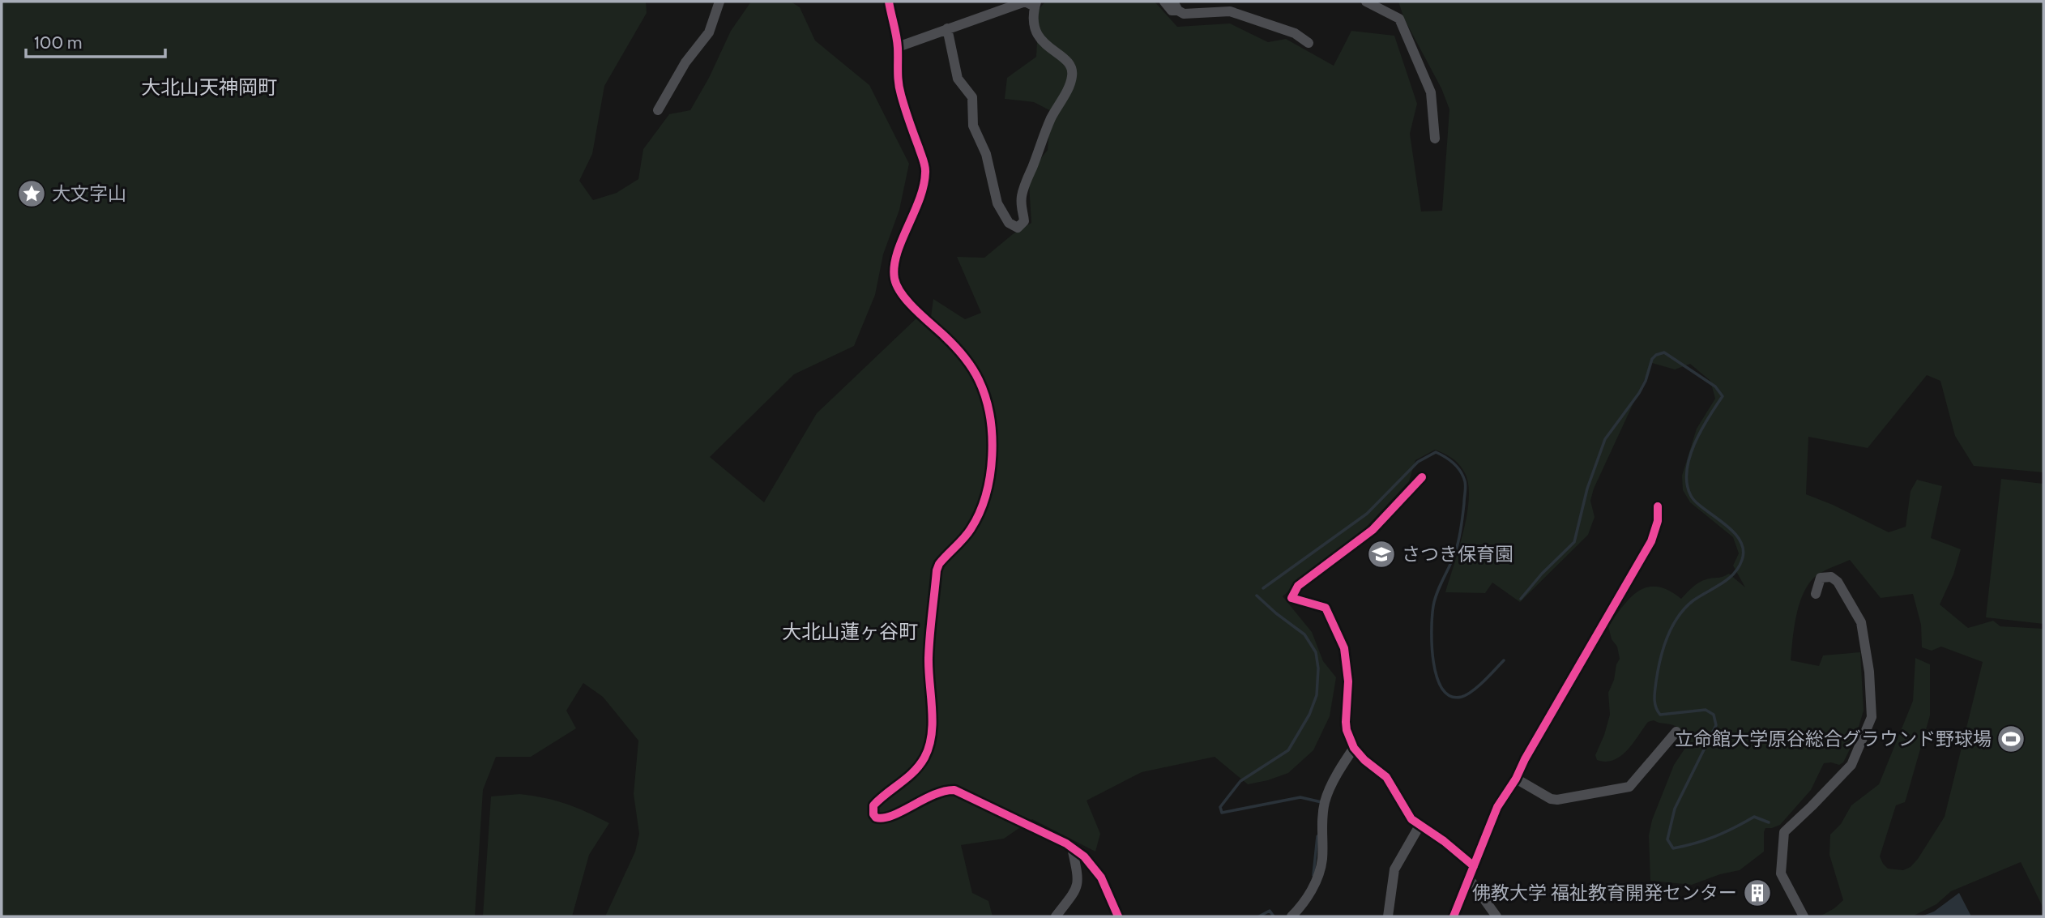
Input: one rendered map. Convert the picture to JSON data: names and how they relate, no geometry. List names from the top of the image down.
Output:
{
  "districts": ["大北山天神岡町", "大北山蓮ヶ谷町"],
  "places": {
    "place": ["大文字山"],
    "school or university": ["さつき保育園"],
    "sports": ["立命館大学原谷総合グラウンド野球場"],
    "building": ["佛教大学 福祉教育開発センター"]
  },
  "scale_bar": "100 m"
}
